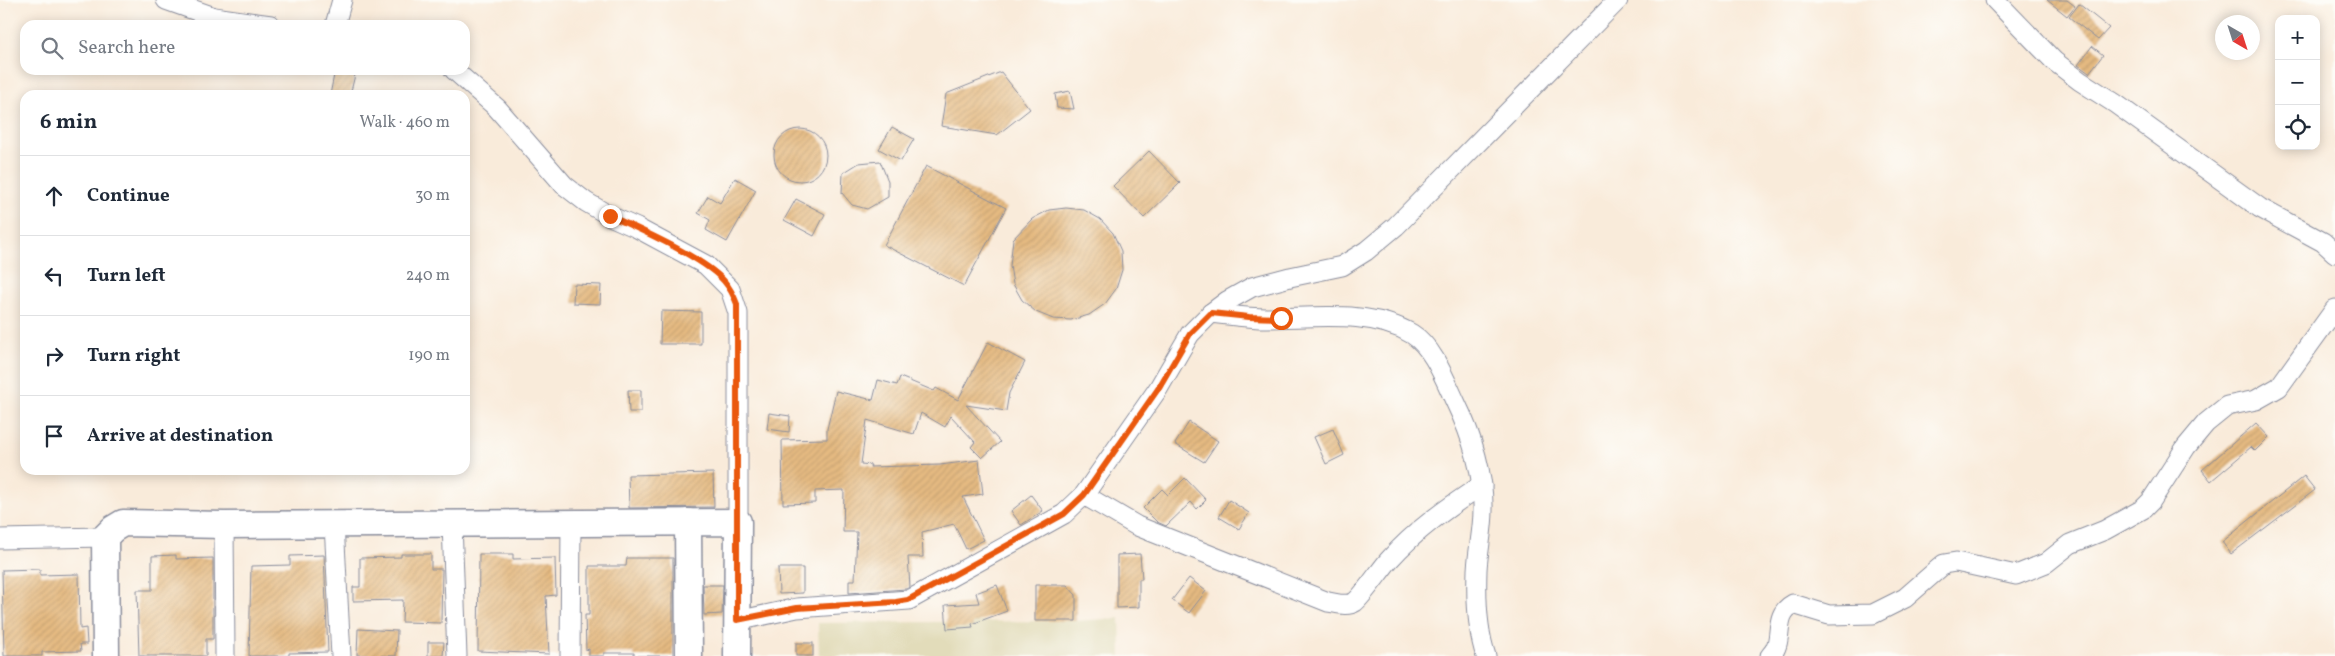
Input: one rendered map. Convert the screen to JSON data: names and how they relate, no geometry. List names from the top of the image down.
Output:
{
  "north": "bottom right",
  "page": {
    "map_buttons": ["+", "−"],
    "search": "Search here",
    "heading": ["6 min", "Walk · 460 m"],
    "list": [
      ["Continue", "30 m"],
      ["Turn left", "240 m"],
      ["Turn right", "190 m"],
      "Arrive at destination"
    ]
  }
}
